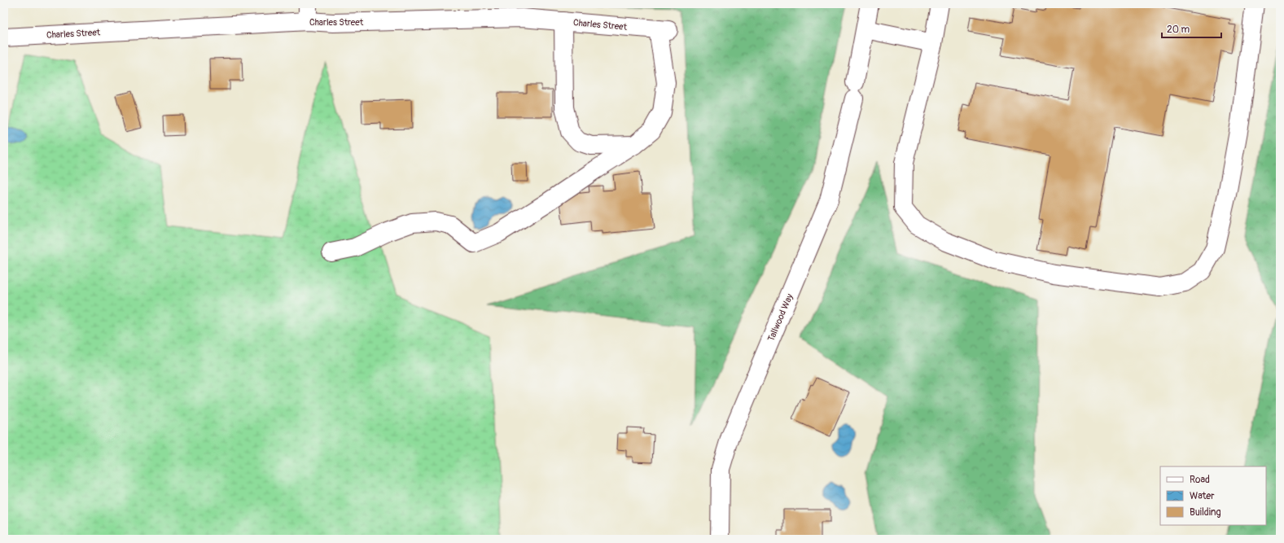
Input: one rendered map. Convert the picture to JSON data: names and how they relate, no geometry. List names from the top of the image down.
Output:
{
  "streets": {
    "street": ["Charles Street", "Tallwood Way"]
  },
  "legend": ["Road", "Water", "Building"],
  "scale_bar": "20 m"
}
